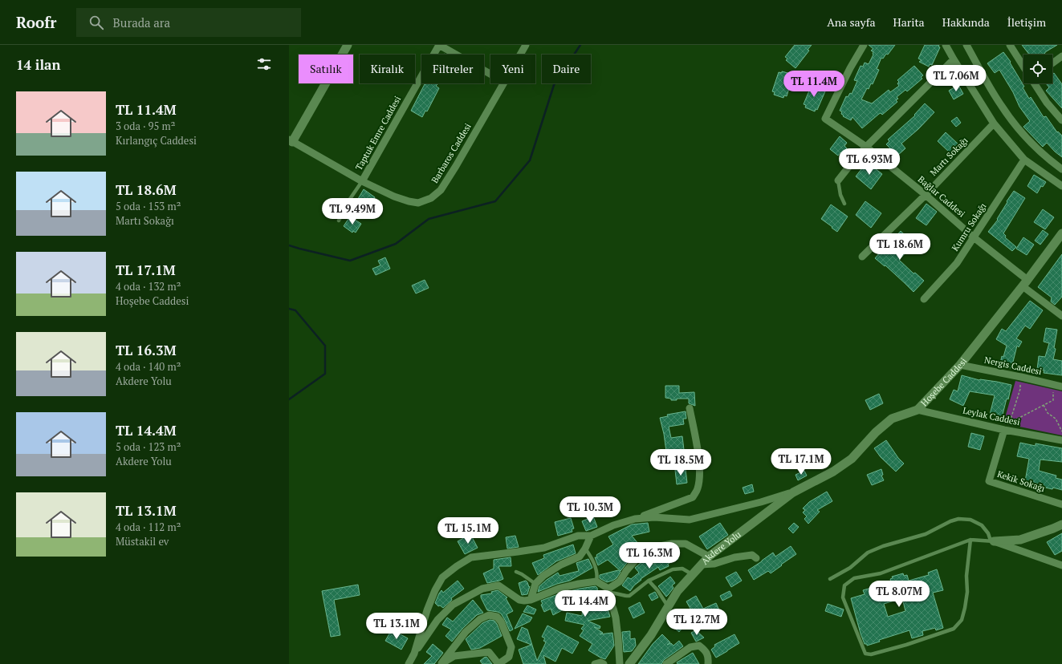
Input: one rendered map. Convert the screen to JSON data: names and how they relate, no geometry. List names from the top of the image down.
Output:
{
  "streets": {
    "street": [
      "Taptuk Emre Caddesi",
      "Barbaros Caddesi",
      "Martı Sokağı",
      "Bağlar Caddesi",
      "Kumru Sokağı",
      "Nergis Caddesi",
      "Hoşebe Caddesi",
      "Leylak Caddesi",
      "Kekik Sokağı",
      "Akdere Yolu"
    ]
  },
  "crossings": [
    ["Taptuk Emre Caddesi", "Barbaros Caddesi"],
    ["Martı Sokağı", "Bağlar Caddesi"],
    ["Bağlar Caddesi", "Kumru Sokağı"],
    ["Bağlar Caddesi", "Hoşebe Caddesi"],
    ["Nergis Caddesi", "Hoşebe Caddesi"],
    ["Hoşebe Caddesi", "Leylak Caddesi"],
    ["Hoşebe Caddesi", "Akdere Yolu"],
    ["Leylak Caddesi", "Kekik Sokağı"]
  ],
  "page": {
    "header": "Roofr",
    "search": "Burada ara",
    "nav": [
      "Ana sayfa",
      "Harita",
      "Hakkında",
      "İletişim"
    ],
    "heading": "14 ilan",
    "chip": [
      "Satılık",
      "Kiralık",
      "Filtreler",
      "Yeni",
      "Daire"
    ],
    "price": [
      "TL 7.06M",
      "TL 11.4M",
      "TL 6.93M",
      "TL 9.49M",
      "TL 18.6M",
      "TL 17.1M",
      "TL 18.5M",
      "TL 10.3M",
      "TL 15.1M",
      "TL 16.3M",
      "TL 8.07M",
      "TL 14.4M",
      "TL 12.7M",
      "TL 13.1M"
    ],
    "list": [
      {
        "name": "TL 11.4M",
        "note": "3 oda · 95 m² · Kırlangıç Caddesi"
      },
      {
        "name": "TL 18.6M",
        "note": "5 oda · 153 m² · Martı Sokağı"
      },
      {
        "name": "TL 17.1M",
        "note": "4 oda · 132 m² · Hoşebe Caddesi"
      },
      {
        "name": "TL 16.3M",
        "note": "4 oda · 140 m² · Akdere Yolu"
      },
      {
        "name": "TL 14.4M",
        "note": "5 oda · 123 m² · Akdere Yolu"
      },
      {
        "name": "TL 13.1M",
        "note": "4 oda · 112 m² · Müstakil ev"
      }
    ]
  }
}
